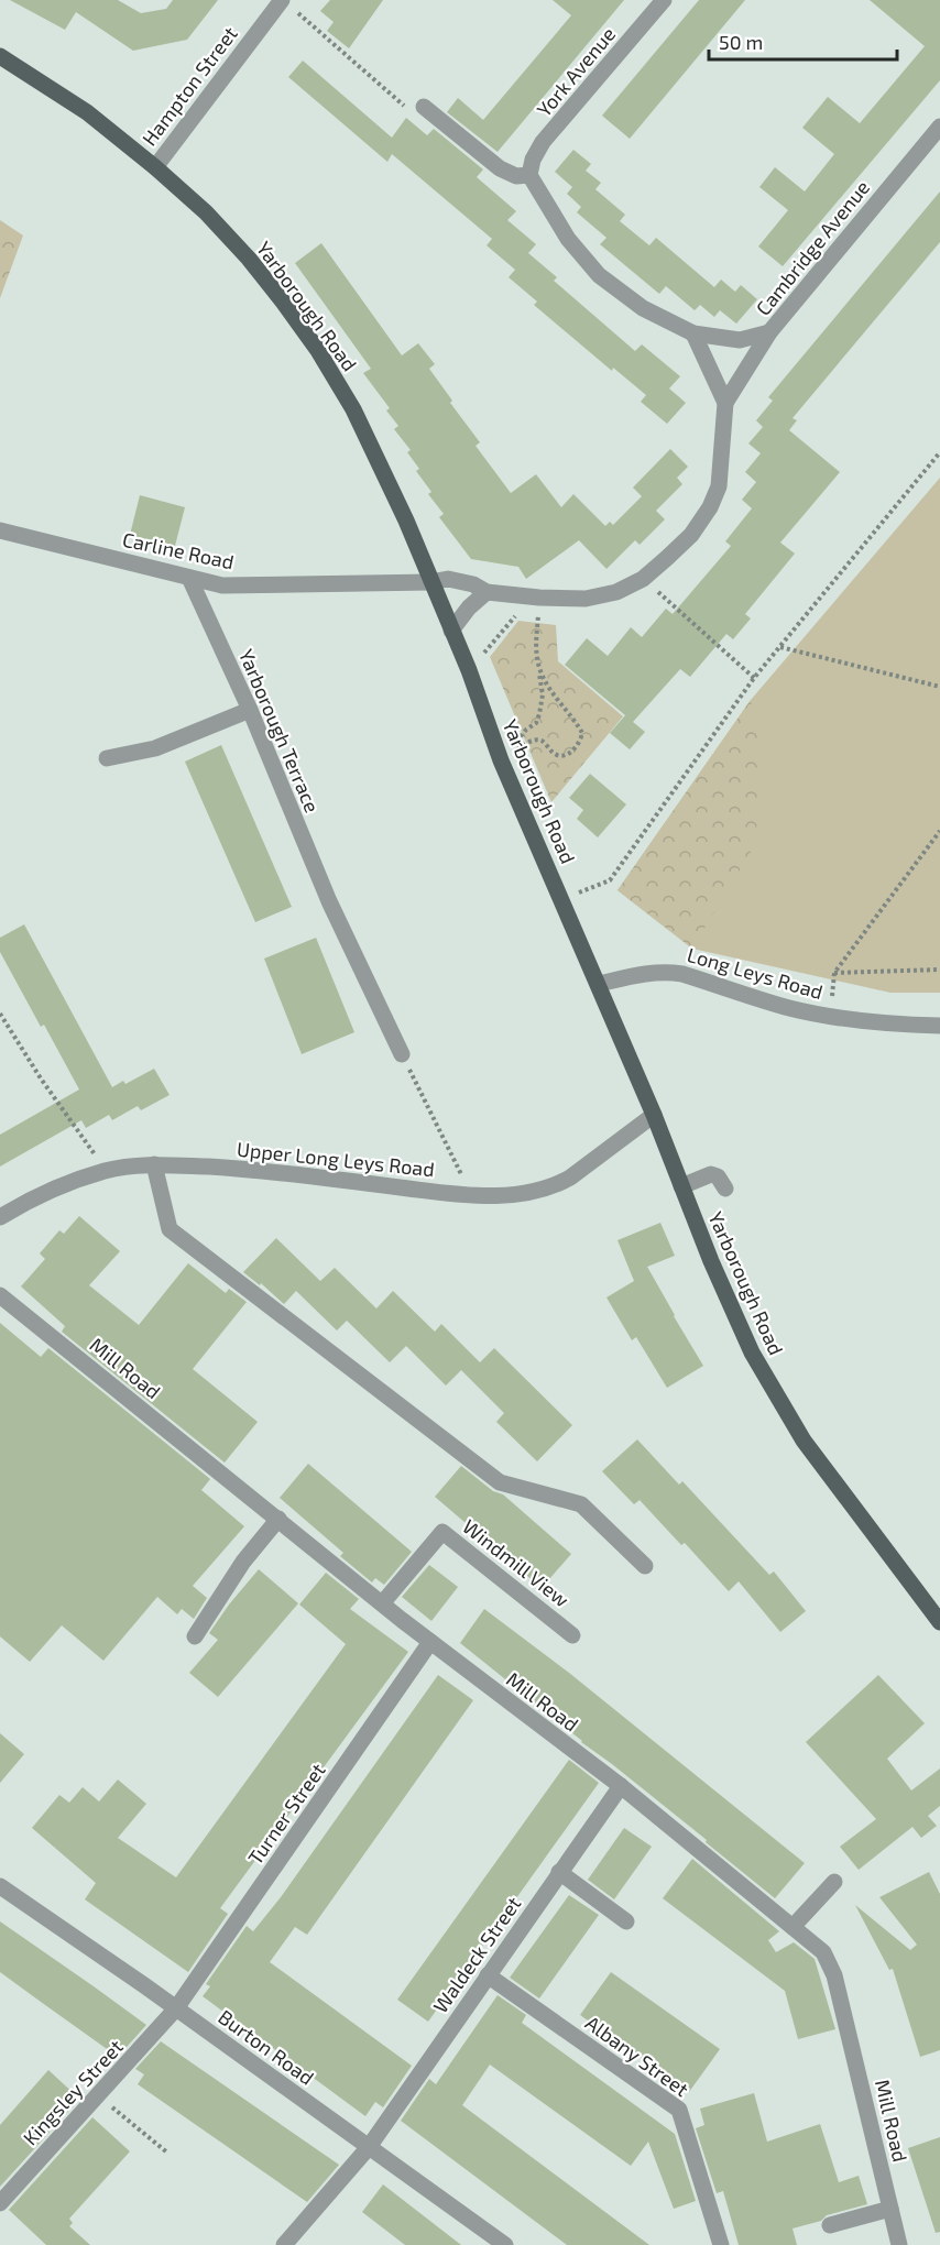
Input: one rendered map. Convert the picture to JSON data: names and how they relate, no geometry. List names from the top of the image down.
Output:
{
  "streets": {
    "main road": ["Yarborough Road"],
    "street": [
      "York Avenue",
      "Hampton Street",
      "Cambridge Avenue",
      "Carline Road",
      "Yarborough Terrace",
      "Long Leys Road",
      "Upper Long Leys Road",
      "Mill Road",
      "Windmill View",
      "Turner Street",
      "Waldeck Street",
      "Burton Road",
      "Albany Street",
      "Kingsley Street"
    ]
  },
  "crossings": [
    ["Hampton Street", "Yarborough Road"],
    ["Cambridge Avenue", "Carline Road"],
    ["Yarborough Road", "Carline Road"],
    ["Yarborough Road", "Long Leys Road"],
    ["Yarborough Road", "Upper Long Leys Road"],
    ["Carline Road", "Yarborough Terrace"],
    ["Mill Road", "Windmill View"],
    ["Mill Road", "Turner Street"],
    ["Mill Road", "Waldeck Street"],
    ["Turner Street", "Burton Road"],
    ["Turner Street", "Kingsley Street"],
    ["Waldeck Street", "Burton Road"],
    ["Waldeck Street", "Albany Street"],
    ["Burton Road", "Kingsley Street"]
  ],
  "scale_bar": "50 m"
}
